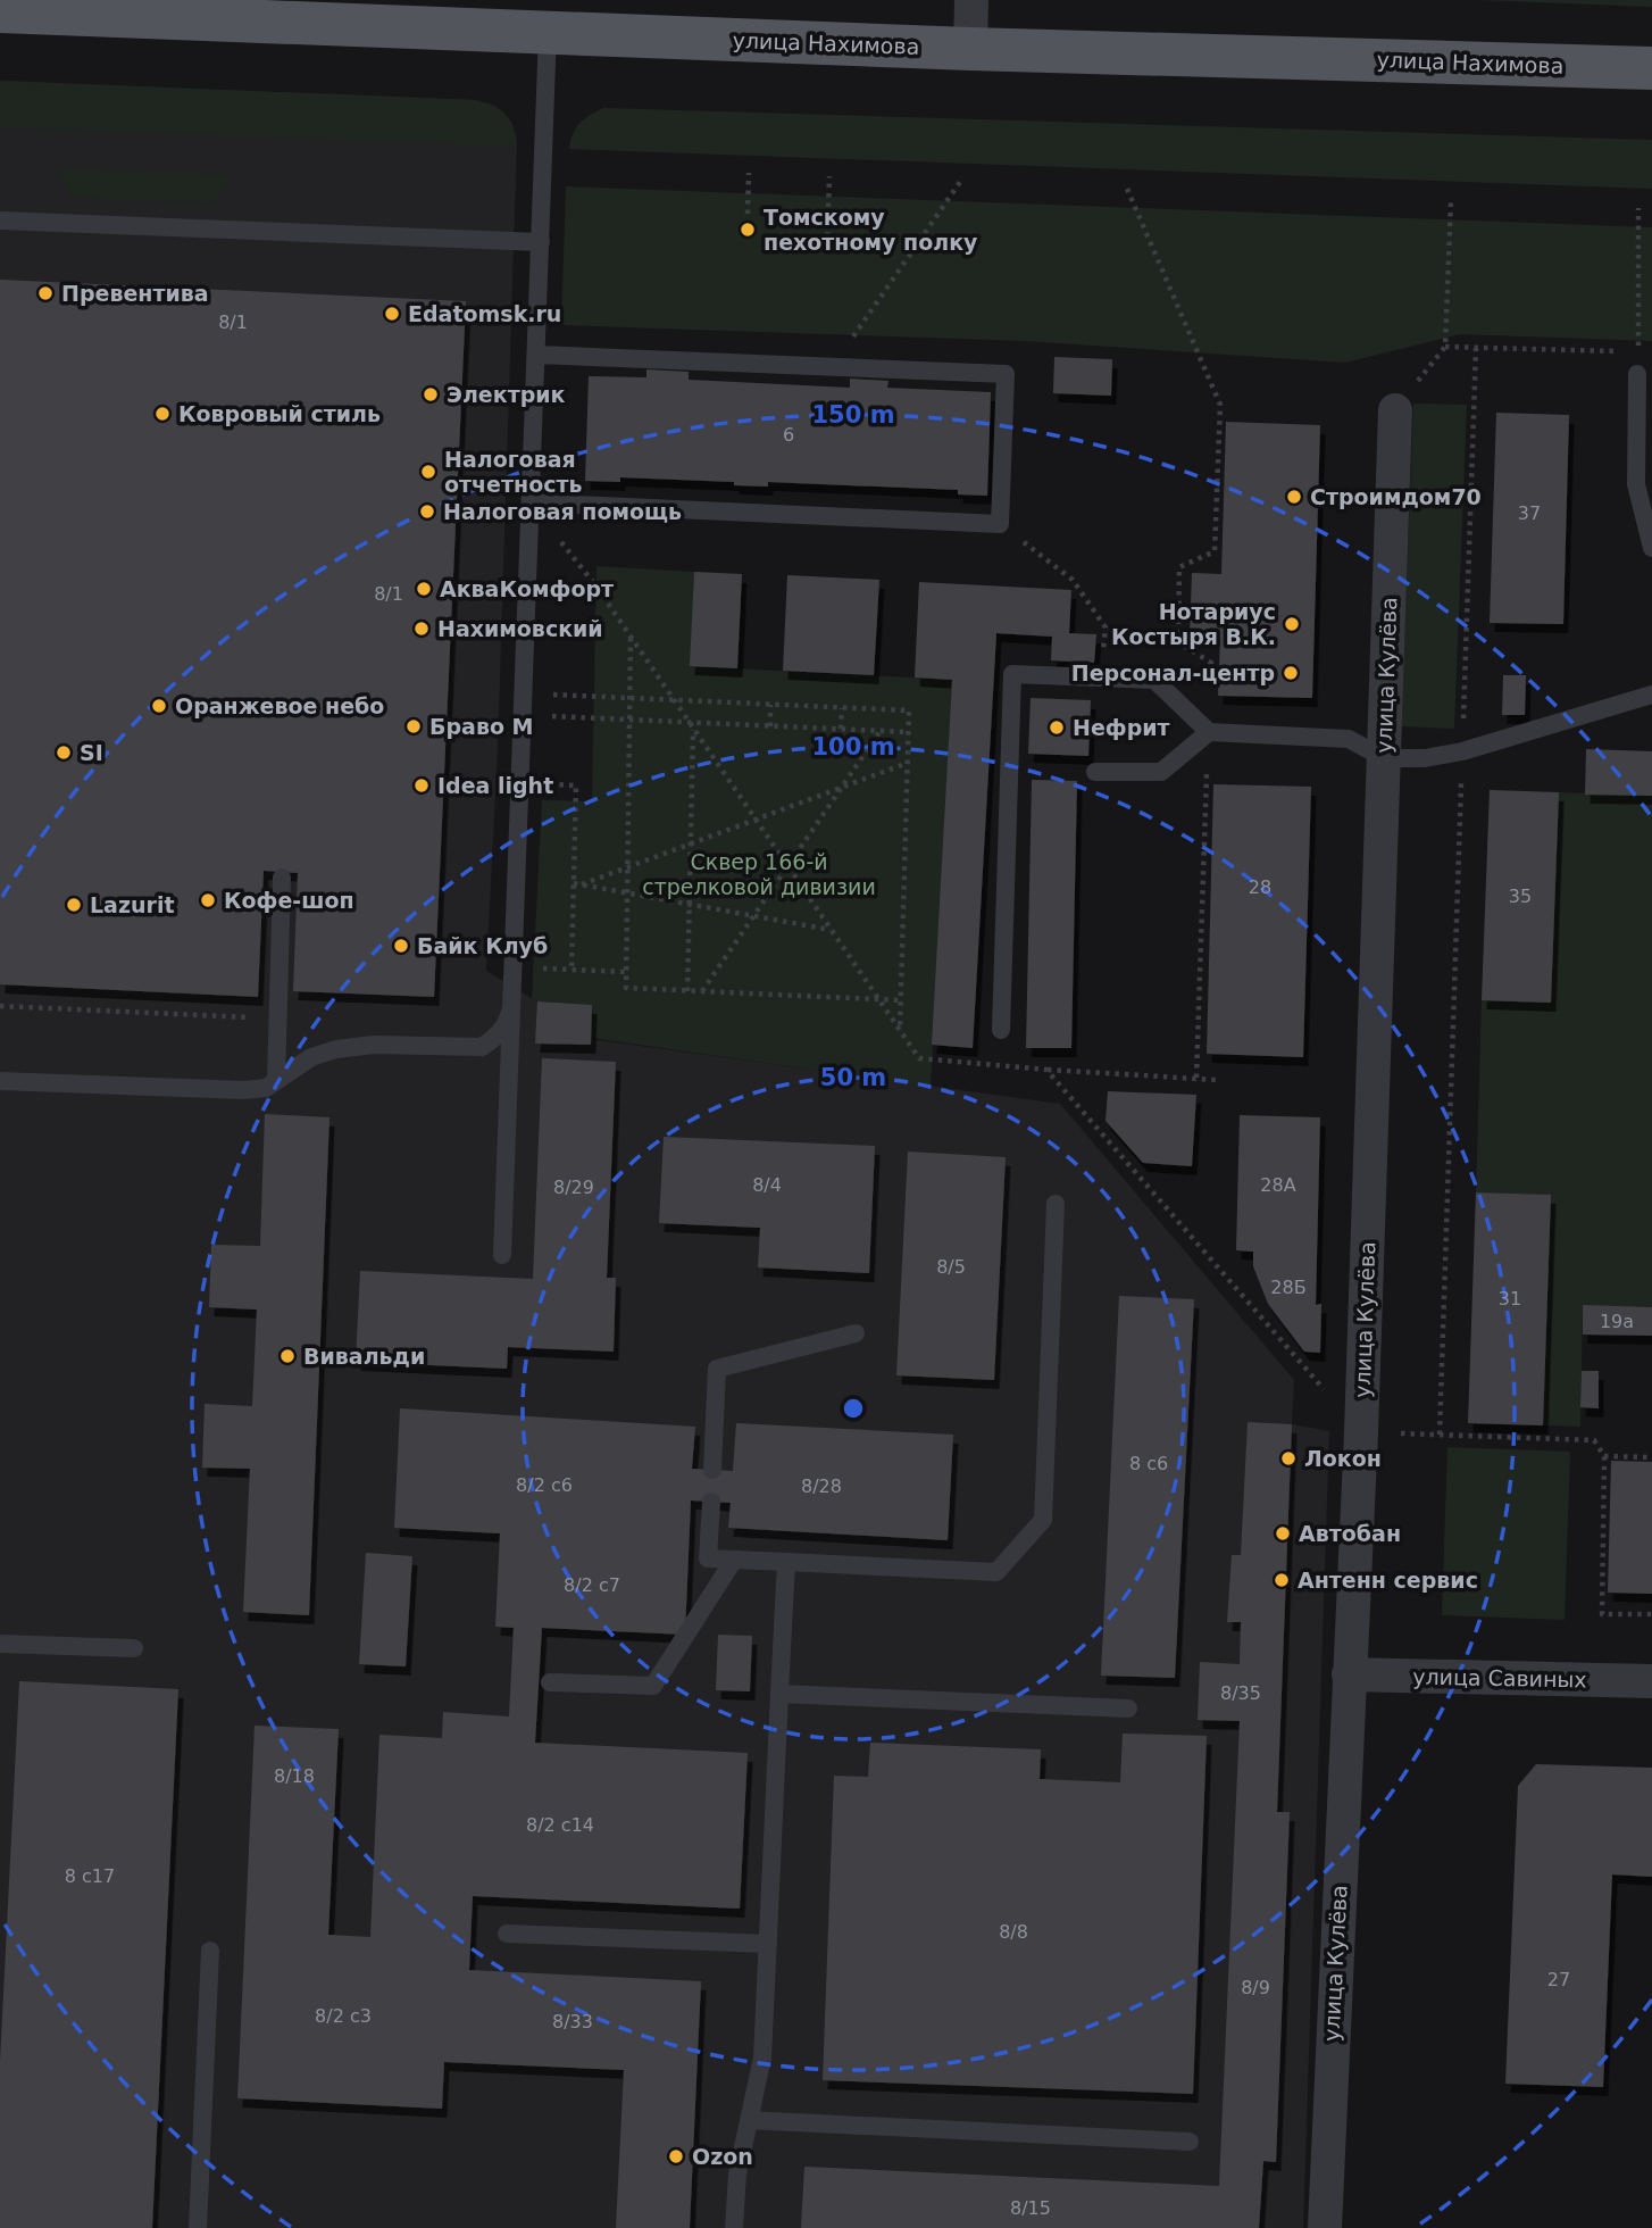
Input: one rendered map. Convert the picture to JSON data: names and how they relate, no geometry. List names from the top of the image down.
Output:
{
  "streets": {
    "main road": ["улица Нахимова"],
    "street": ["улица Кулёва", "улица Савиных"]
  },
  "crossings": [
    ["улица Кулёва", "улица Савиных"]
  ],
  "parks": ["Сквер 166-й стрелковой дивизии"],
  "places": [
    "Томскому пехотному полку",
    "Превентива",
    "Edatomsk.ru",
    "Электрик",
    "Ковровый стиль",
    "Налоговая отчетность",
    "Строимдом70",
    "Налоговая помощь",
    "АкваКомфорт",
    "Нотариус Костыря В.К.",
    "Нахимовский",
    "Персонал-центр",
    "Оранжевое небо",
    "Браво М",
    "Нефрит",
    "SI",
    "Idea light",
    "Кофе-шоп",
    "Lazurit",
    "Байк Клуб",
    "Вивальди",
    "Локон",
    "Автобан",
    "Антенн сервис",
    "Ozon"
  ],
  "house_numbers": [
    "8/1",
    "6",
    "37",
    "8/1",
    "28",
    "35",
    "8/4",
    "28А",
    "8/29",
    "8/5",
    "28Б",
    "31",
    "19а",
    "8 с6",
    "8/2 с6",
    "8/28",
    "8/2 с7",
    "8/35",
    "8/18",
    "8/2 с14",
    "8 с17",
    "8/8",
    "27",
    "8/9",
    "8/2 с3",
    "8/33",
    "8/15"
  ],
  "rings": ["150 m", "100 m", "50 m"]
}
